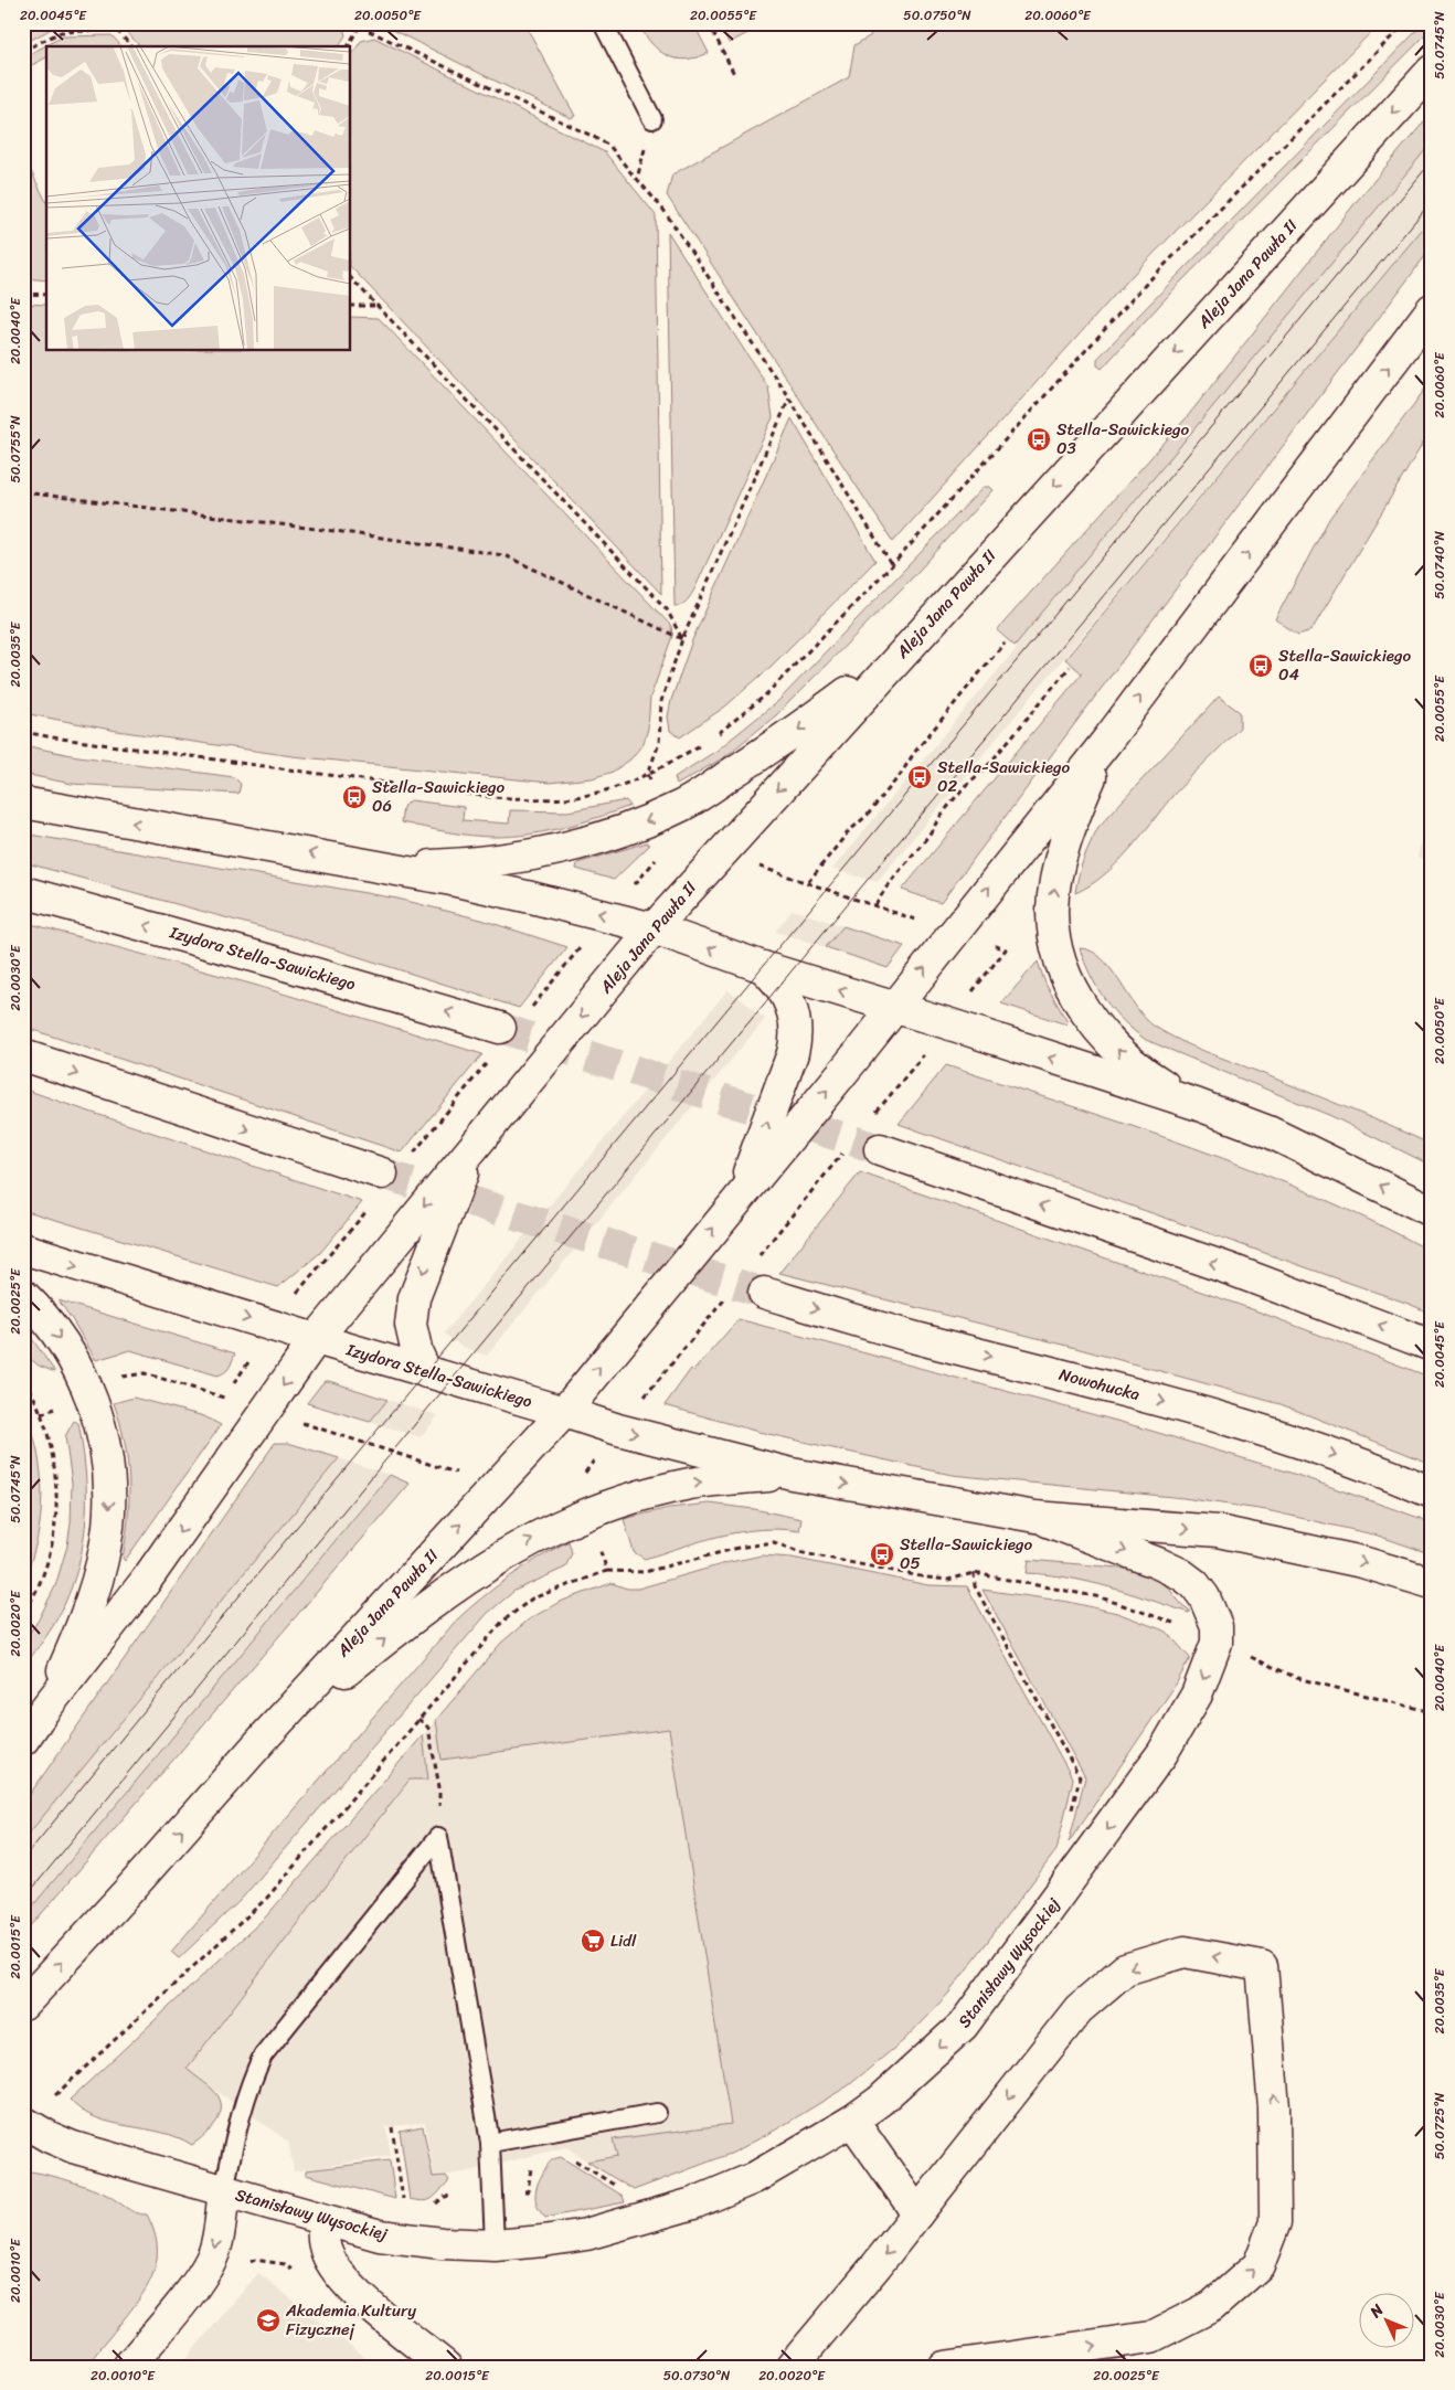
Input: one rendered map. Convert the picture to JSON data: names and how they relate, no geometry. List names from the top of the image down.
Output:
{
  "streets": {
    "main road": [
      "Aleja Jana Pawła II",
      "Izydora Stella-Sawickiego",
      "Nowohucka",
      "Stanisławy Wysockiej"
    ]
  },
  "crossings": [
    ["Aleja Jana Pawła II", "Izydora Stella-Sawickiego"]
  ],
  "places": {
    "bus stop": [
      "Stella-Sawickiego 03",
      "Stella-Sawickiego 04",
      "Stella-Sawickiego 02",
      "Stella-Sawickiego 06",
      "Stella-Sawickiego 05"
    ],
    "supermarket": ["Lidl"],
    "school or university": ["Akademia Kultury Fizycznej"]
  },
  "north": "top left",
  "coordinates": [
    "20.0045°E",
    "20.0050°E",
    "20.0055°E",
    "50.0750°N",
    "20.0060°E",
    "50.0745°N",
    "20.0040°E",
    "50.0755°N",
    "50.0740°N",
    "20.0035°E",
    "20.0030°E",
    "20.0025°E",
    "20.0020°E",
    "20.0015°E",
    "50.0725°N",
    "20.0010°E",
    "50.0730°N"
  ]
}
